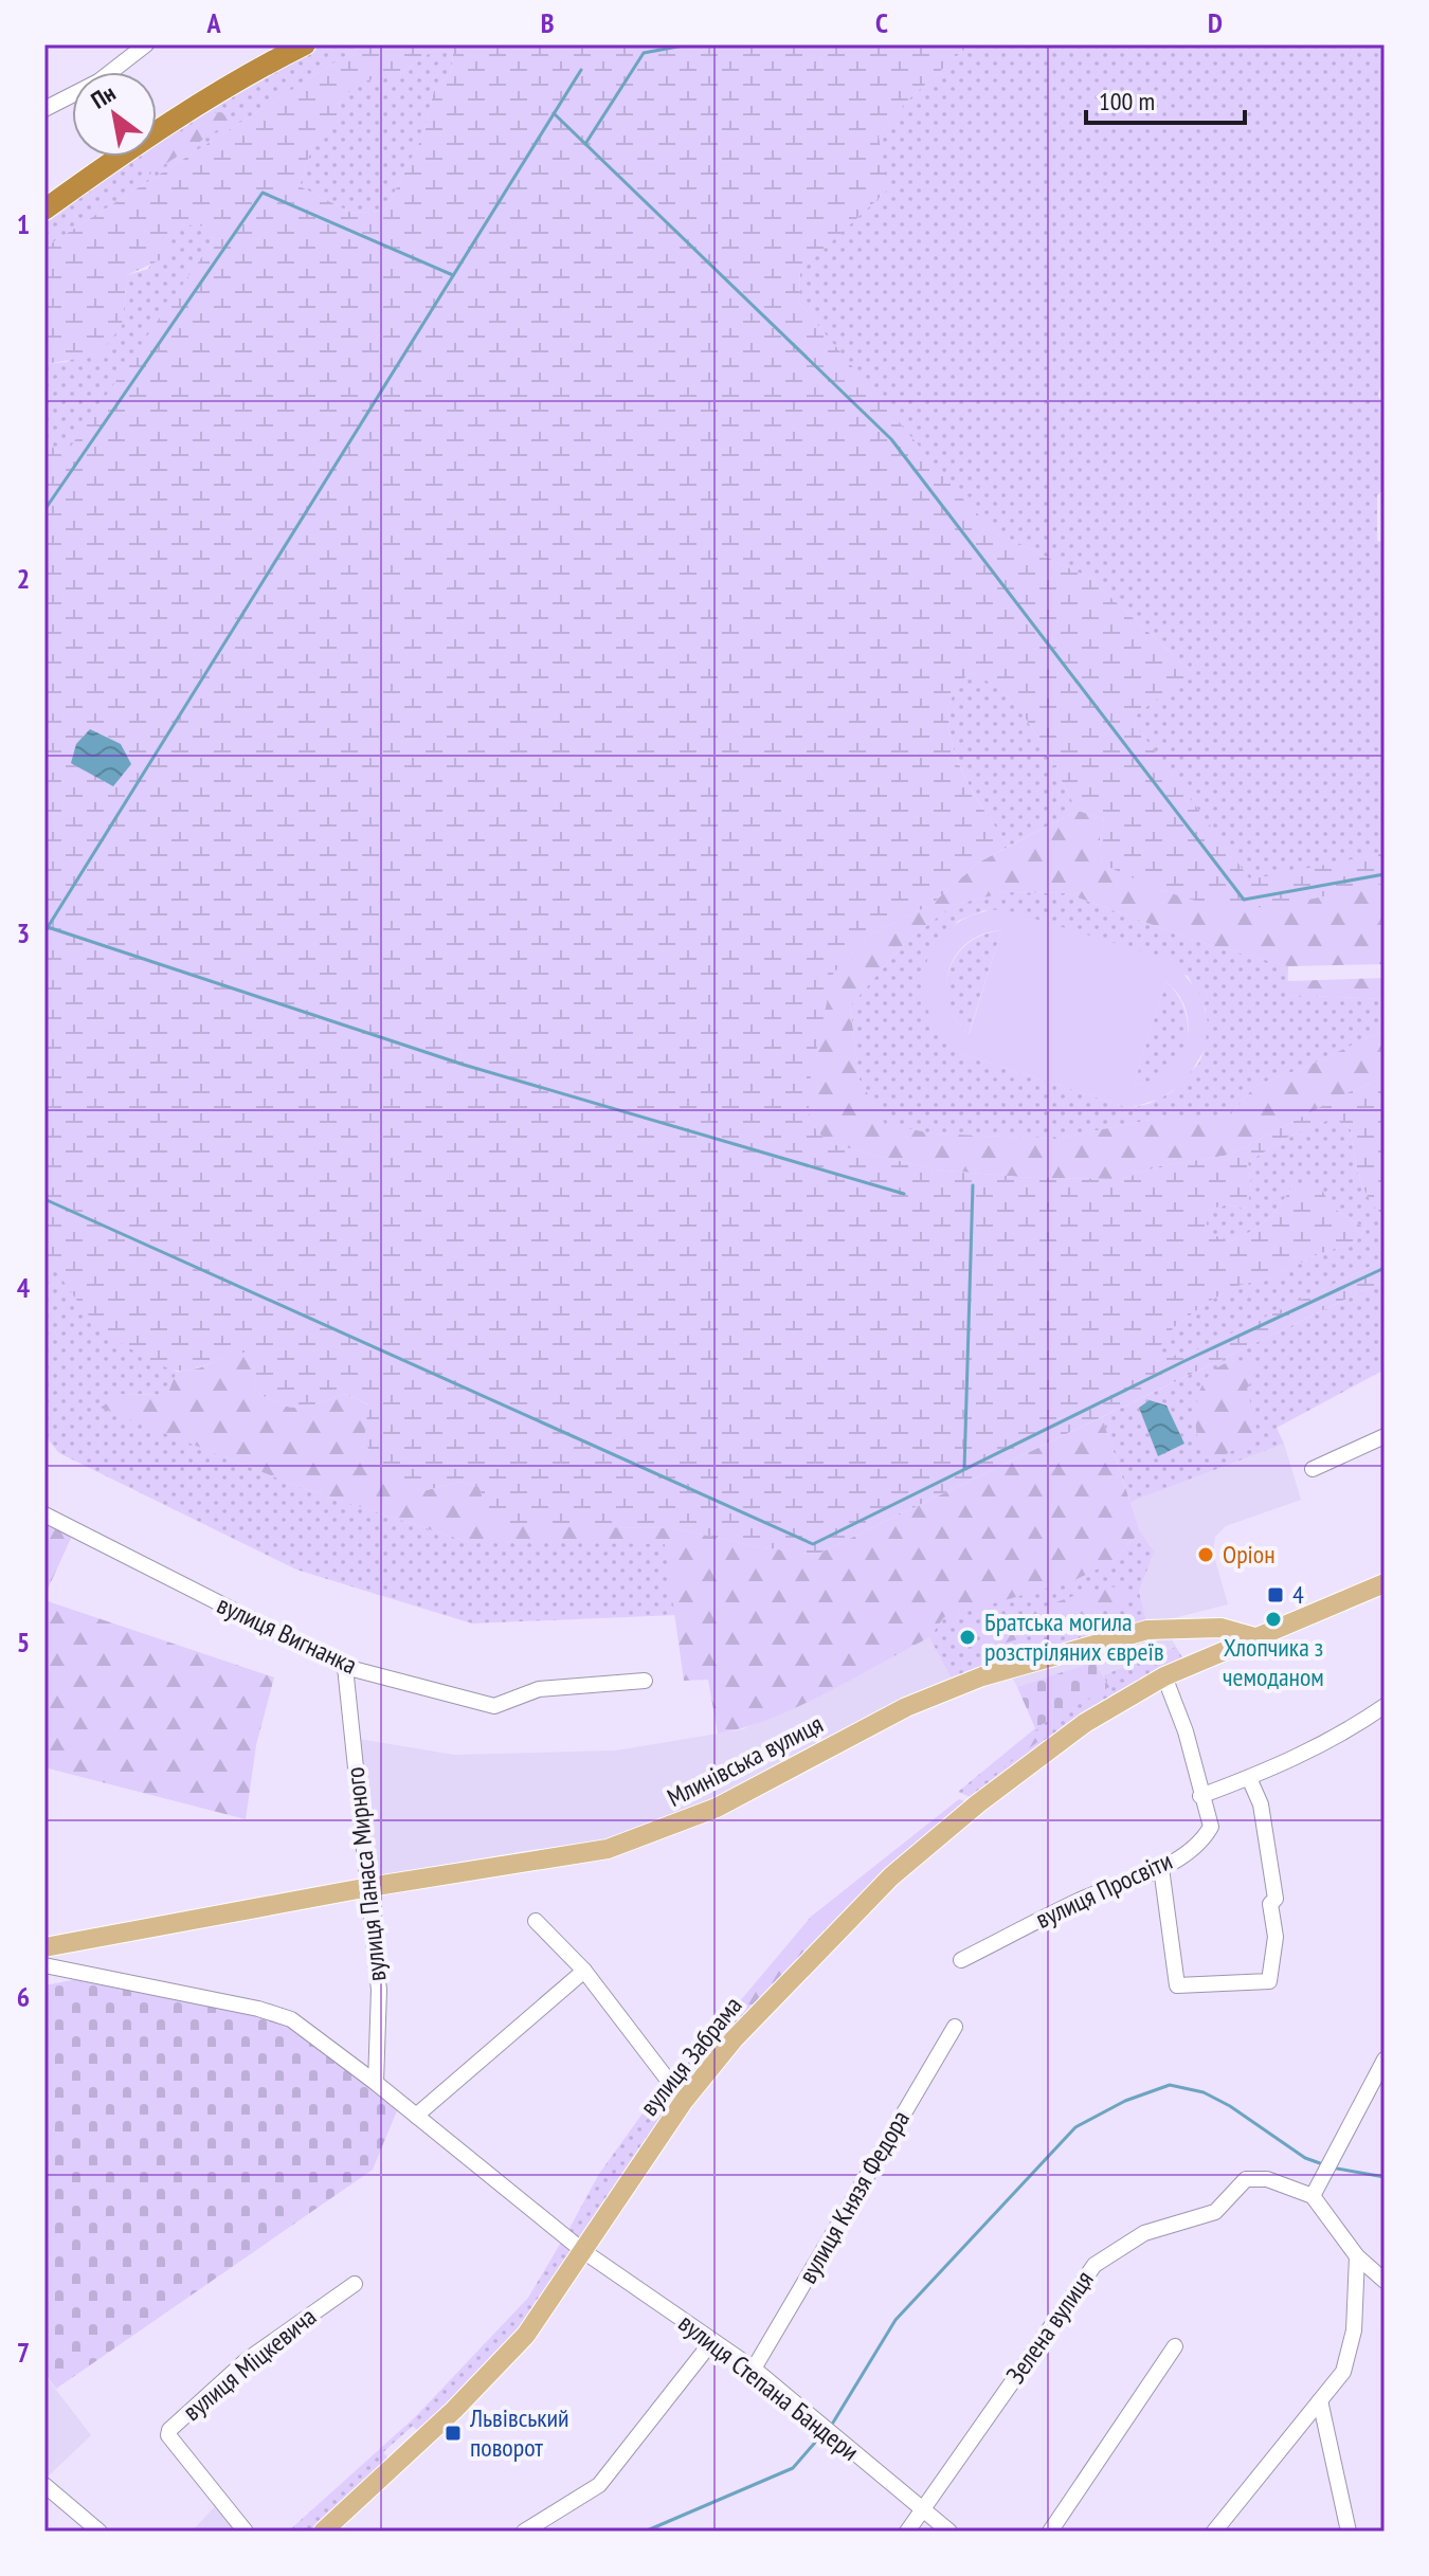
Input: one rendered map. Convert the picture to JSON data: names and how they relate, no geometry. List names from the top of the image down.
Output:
{
  "streets": {
    "main road": ["Млинівська вулиця", "вулиця Забрама"],
    "street": [
      "вулиця Вигнанка",
      "вулиця Панаса Мирного",
      "вулиця Просвіти",
      "вулиця Князя Федора",
      "Зелена вулиця",
      "вулиця Міцкевича",
      "вулиця Степана Бандери"
    ]
  },
  "crossings": [
    ["вулиця Вигнанка", "вулиця Панаса Мирного"],
    ["Млинівська вулиця", "вулиця Панаса Мирного"],
    ["Млинівська вулиця", "вулиця Забрама"],
    ["вулиця Просвіти", "вулиця Забрама"],
    ["вулиця Забрама", "вулиця Степана Бандери"],
    ["вулиця Князя Федора", "вулиця Степана Бандери"],
    ["Зелена вулиця", "вулиця Степана Бандери"]
  ],
  "places": {
    "other": ["Оріон", "Хлопчика з чемоданом", "Братська могила розстріляних євреїв"],
    "transit": ["4", "Львівський поворот"]
  },
  "scale_bar": "100 m",
  "north": "top left",
  "grid": {
    "columns": [
      "A",
      "B",
      "C",
      "D"
    ],
    "rows": [
      "1",
      "2",
      "3",
      "4",
      "5",
      "6",
      "7"
    ]
  }
}
